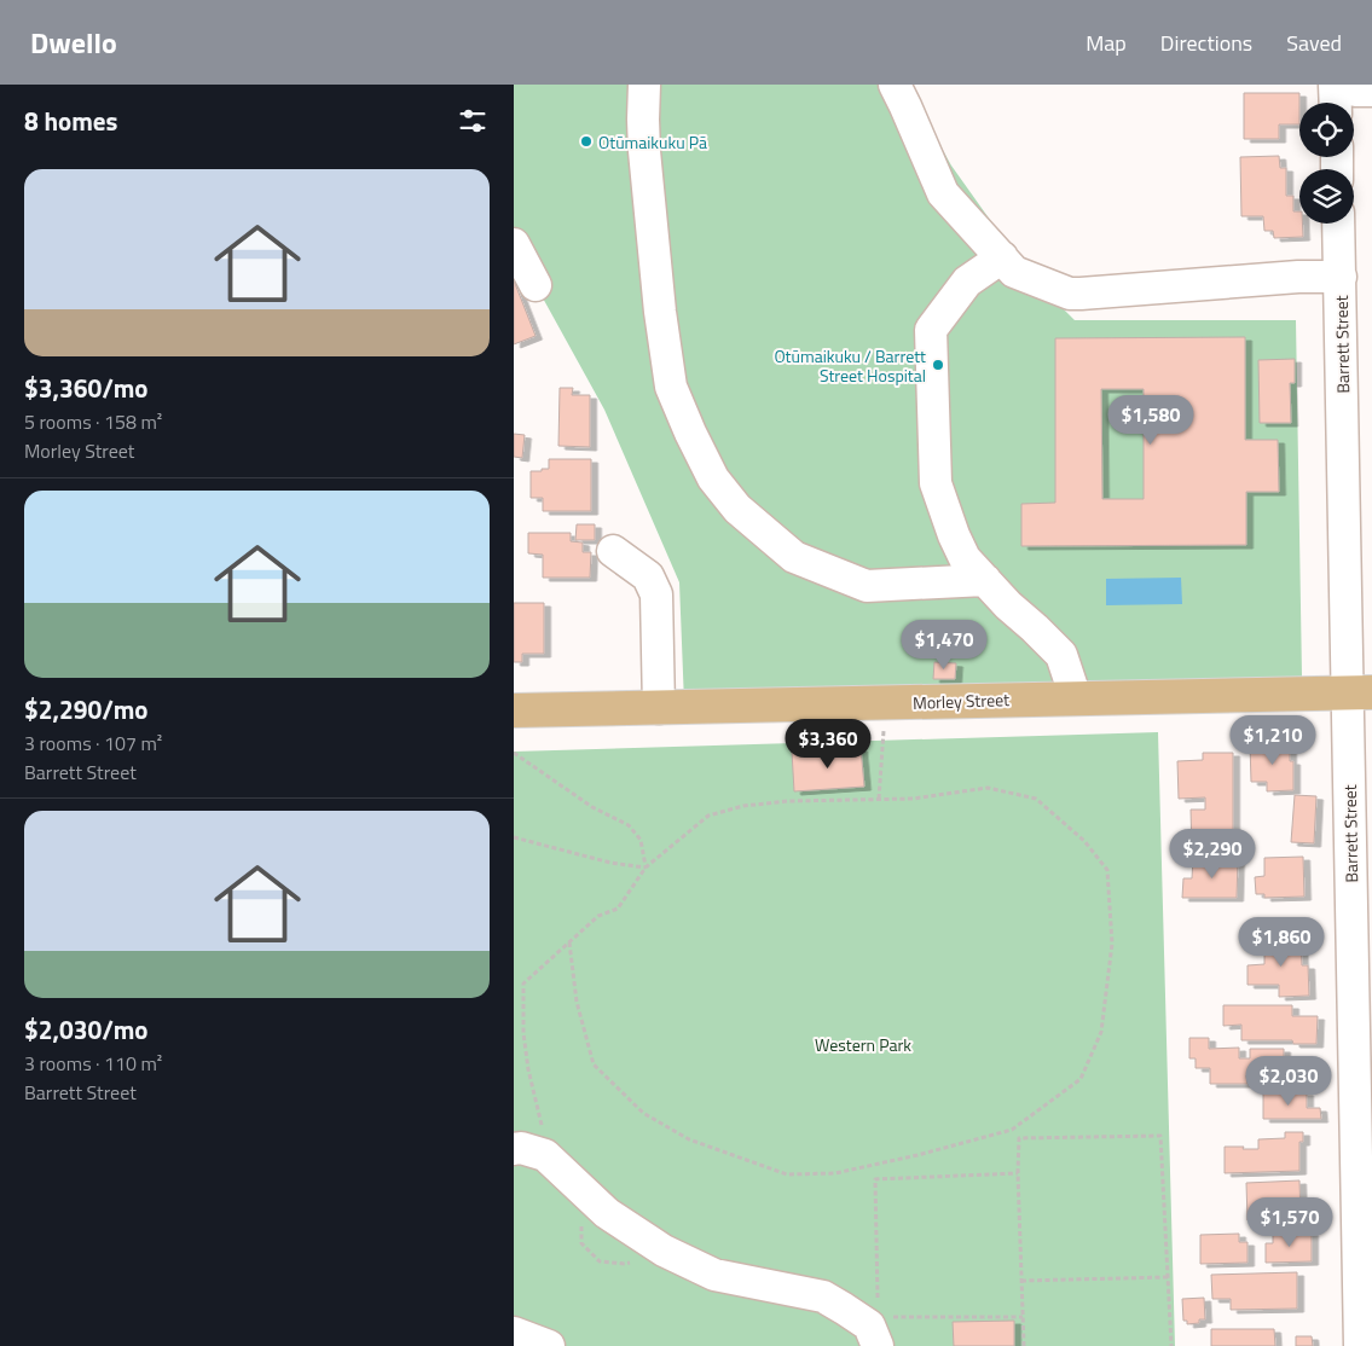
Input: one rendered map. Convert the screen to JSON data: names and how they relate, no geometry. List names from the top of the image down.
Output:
{
  "streets": {
    "main road": ["Morley Street"],
    "street": ["Barrett Street"]
  },
  "crossings": [
    ["Barrett Street", "Morley Street"]
  ],
  "parks": ["Western Park"],
  "places": ["Otūmaikuku Pā", "Otūmaikuku / Barrett Street Hospital"],
  "page": {
    "header": "Dwello",
    "nav": ["Map", "Directions", "Saved"],
    "heading": "8 homes",
    "list": [
      {
        "name": "$3,360/mo",
        "note": "5 rooms · 158 m² · Morley Street"
      },
      {
        "name": "$2,290/mo",
        "note": "3 rooms · 107 m² · Barrett Street"
      },
      {
        "name": "$2,030/mo",
        "note": "3 rooms · 110 m² · Barrett Street"
      }
    ],
    "price": [
      "$1,580",
      "$1,470",
      "$1,210",
      "$3,360",
      "$2,290",
      "$1,860",
      "$2,030",
      "$1,570"
    ]
  }
}
